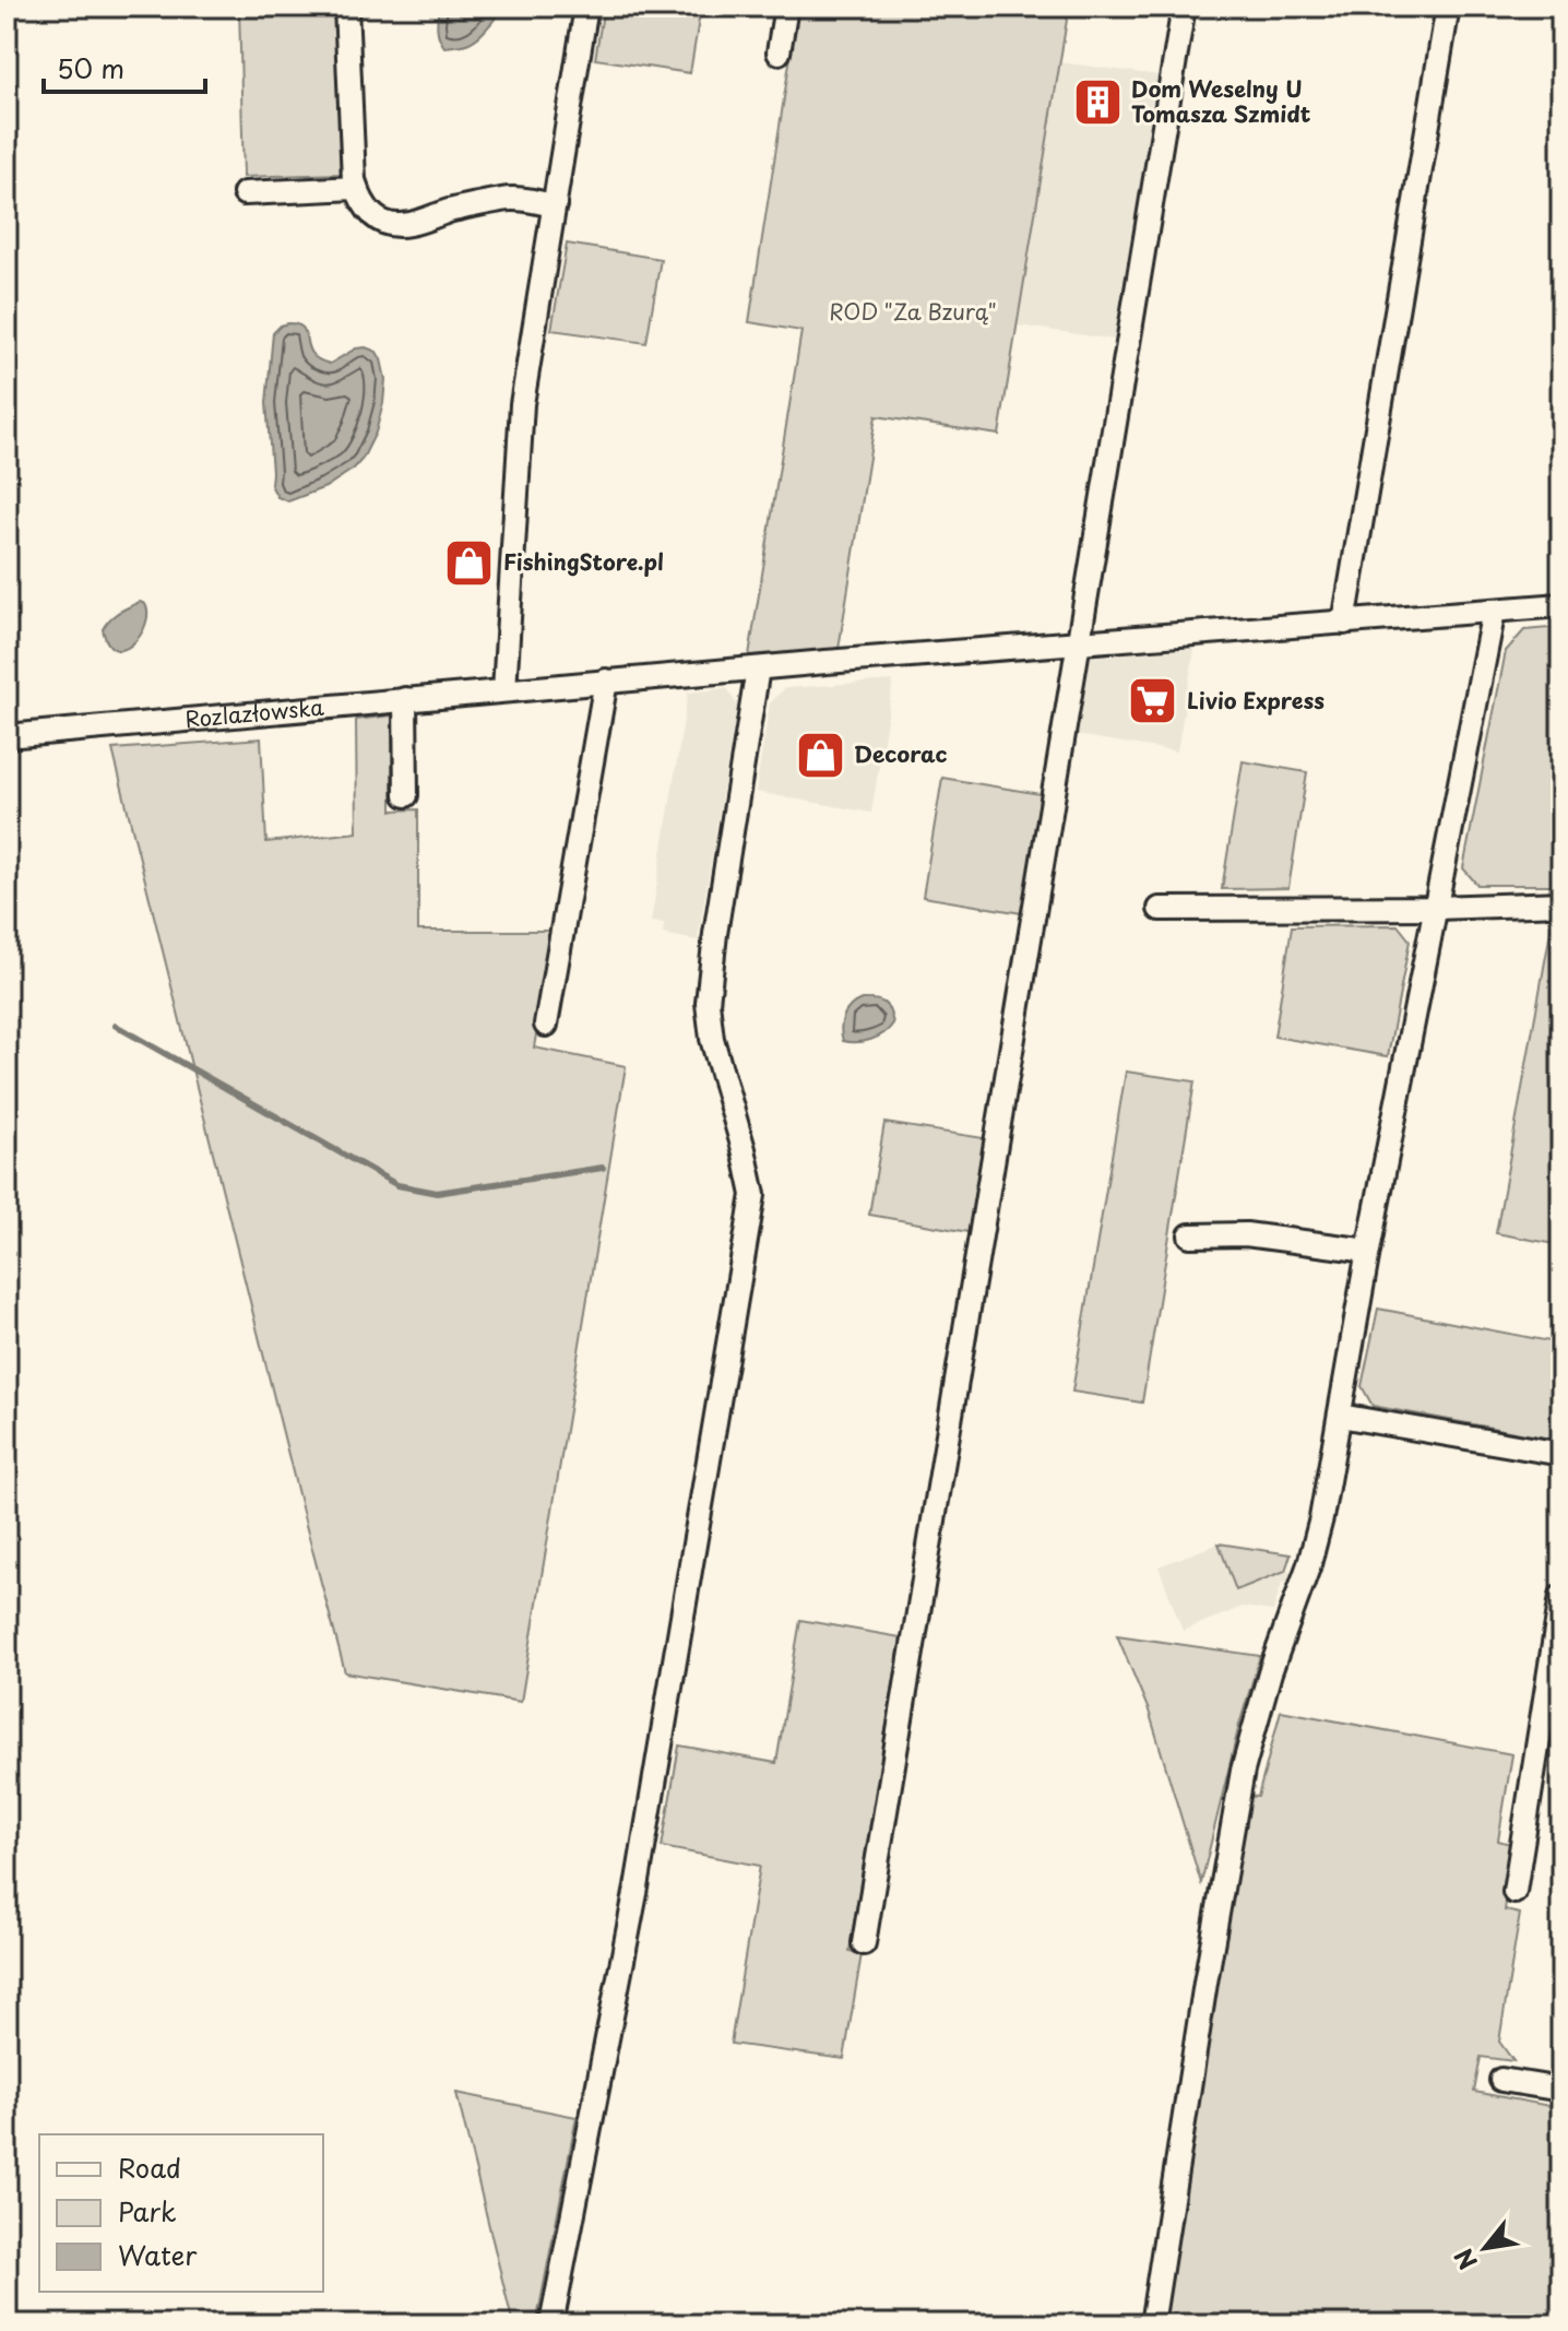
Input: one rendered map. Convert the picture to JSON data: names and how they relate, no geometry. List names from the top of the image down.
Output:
{
  "streets": {
    "street": ["Rozlazłowska"]
  },
  "parks": ["ROD \"Za Bzurą\""],
  "places": {
    "building": ["Dom Weselny U Tomasza Szmidt"],
    "shop": ["FishingStore.pl", "Decorac"],
    "supermarket": ["Livio Express"]
  },
  "legend": ["Road", "Park", "Water"],
  "scale_bar": "50 m",
  "north": "bottom left"
}
